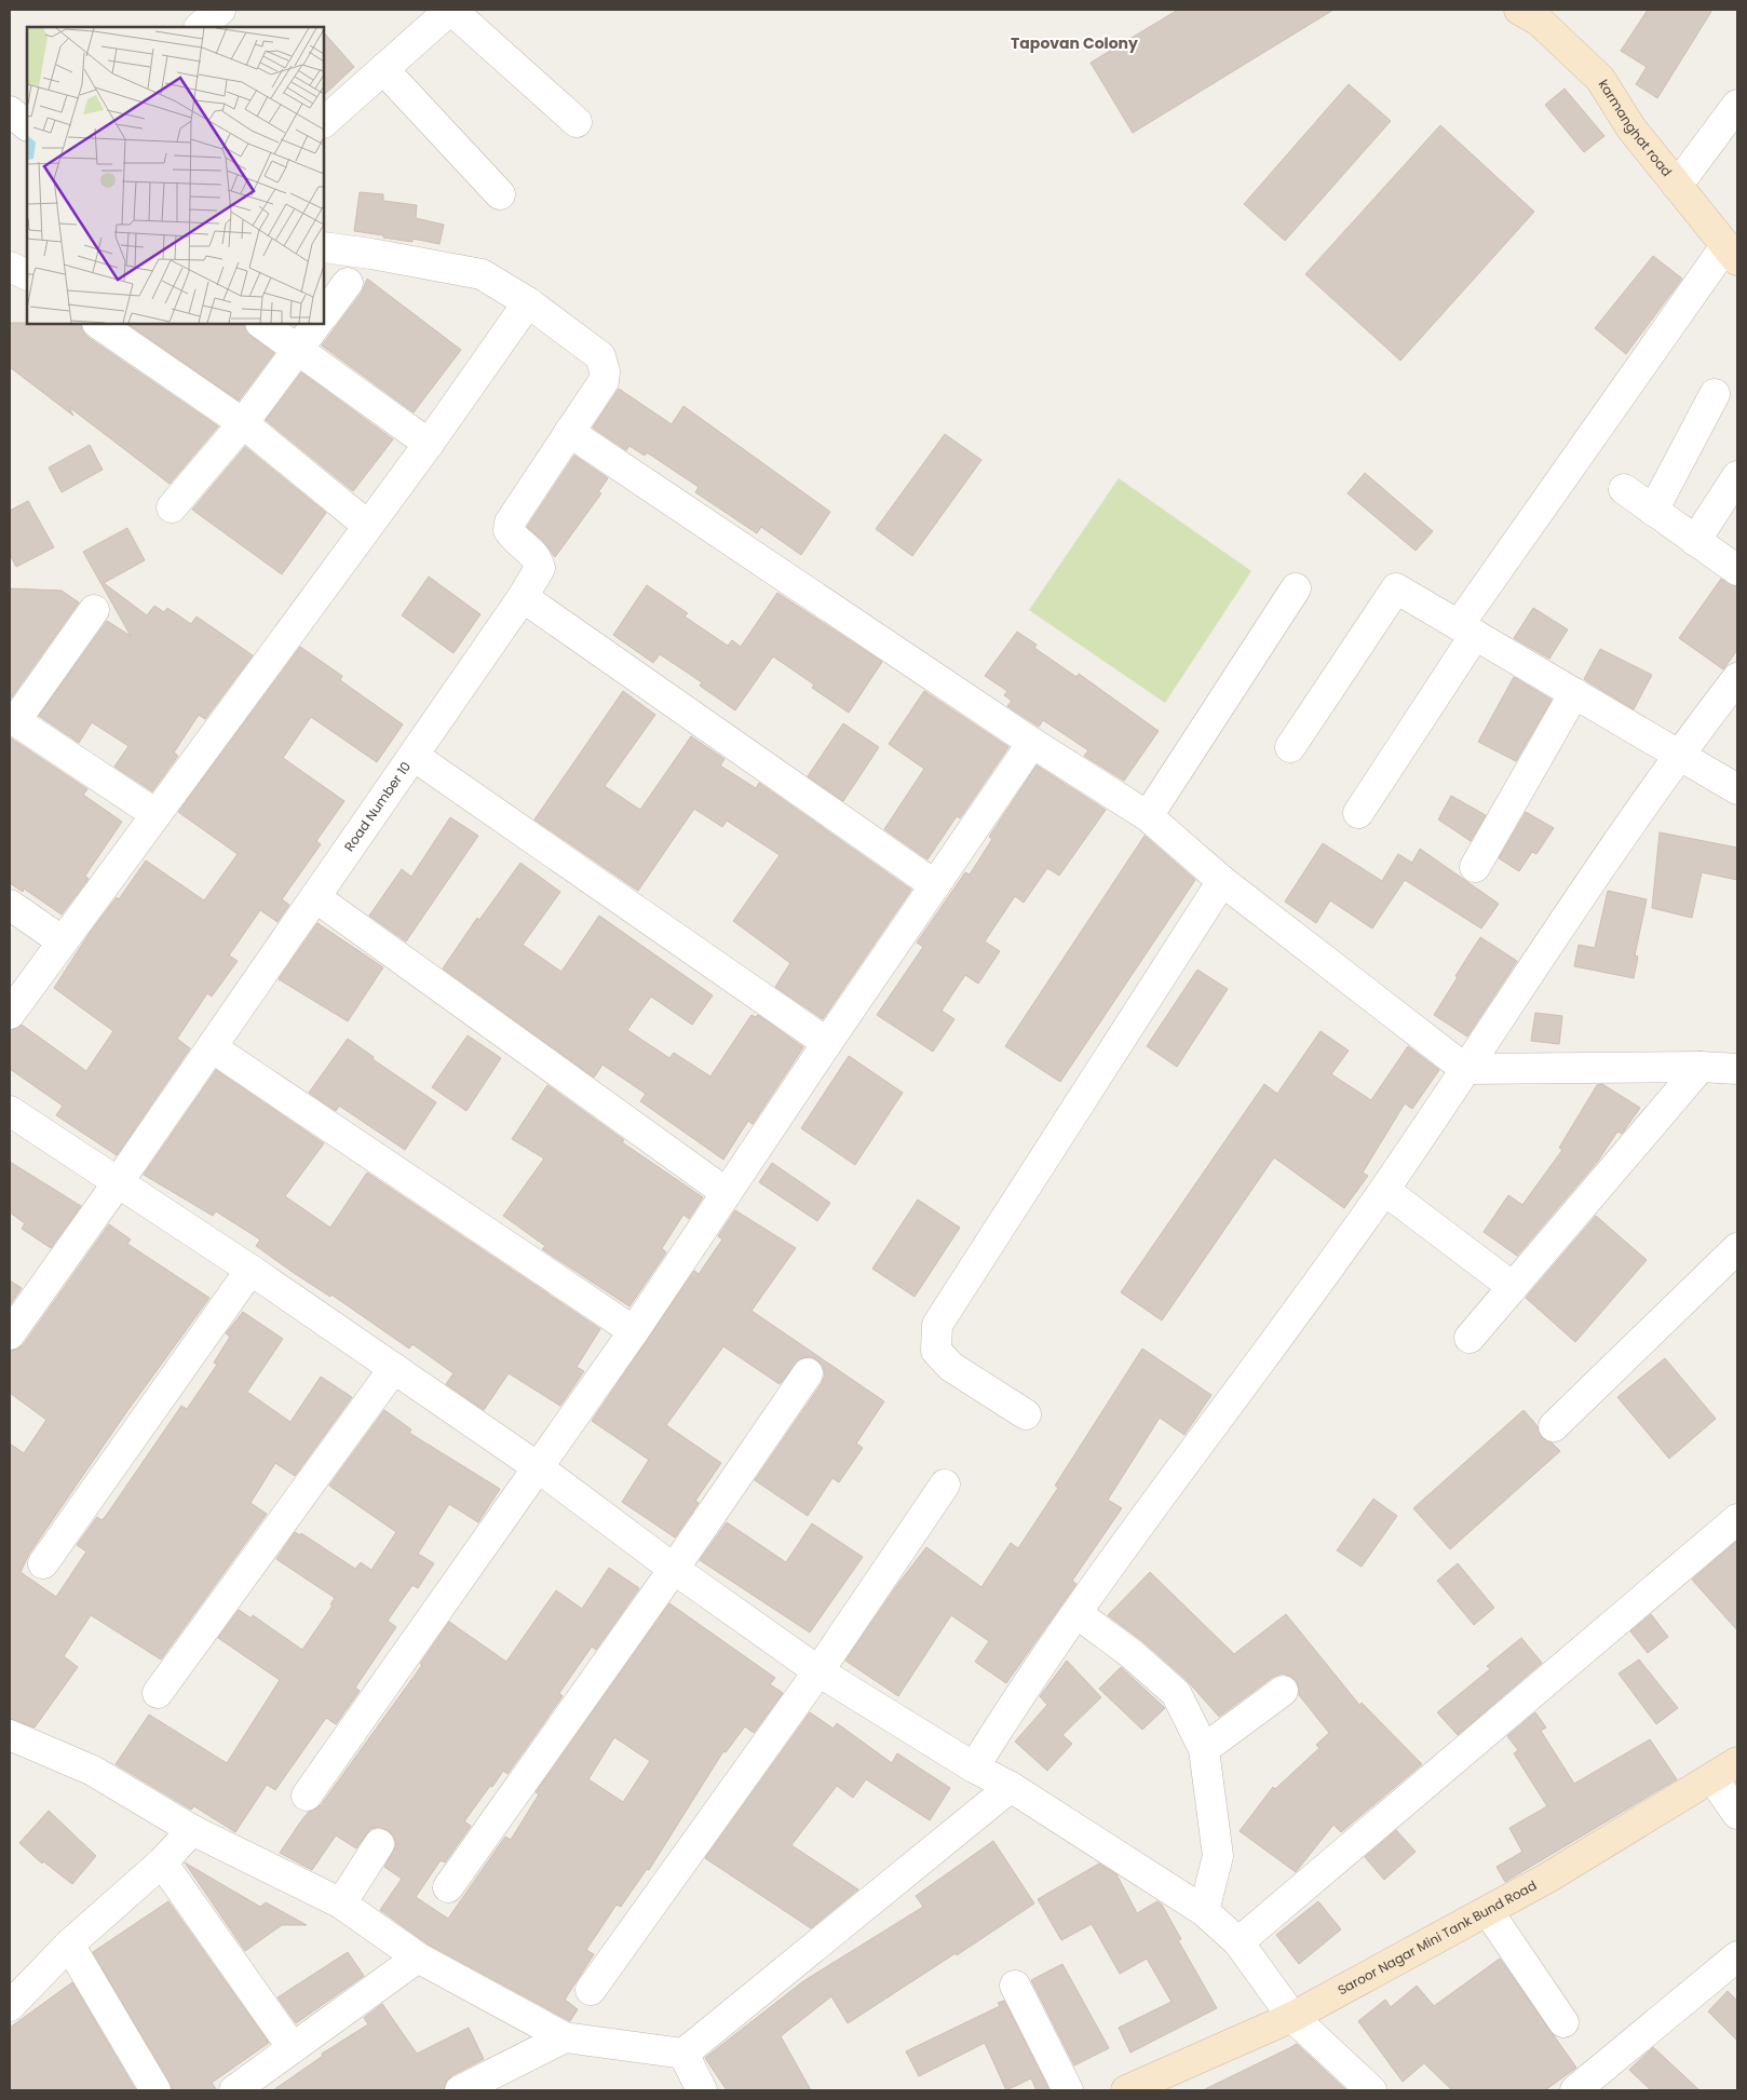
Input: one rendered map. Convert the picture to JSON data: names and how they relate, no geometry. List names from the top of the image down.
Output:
{
  "streets": {
    "main road": ["karmanghat road", "Saroor Nagar Mini Tank Bund Road"],
    "street": ["Road Number 10"]
  },
  "districts": ["Tapovan Colony"]
}
